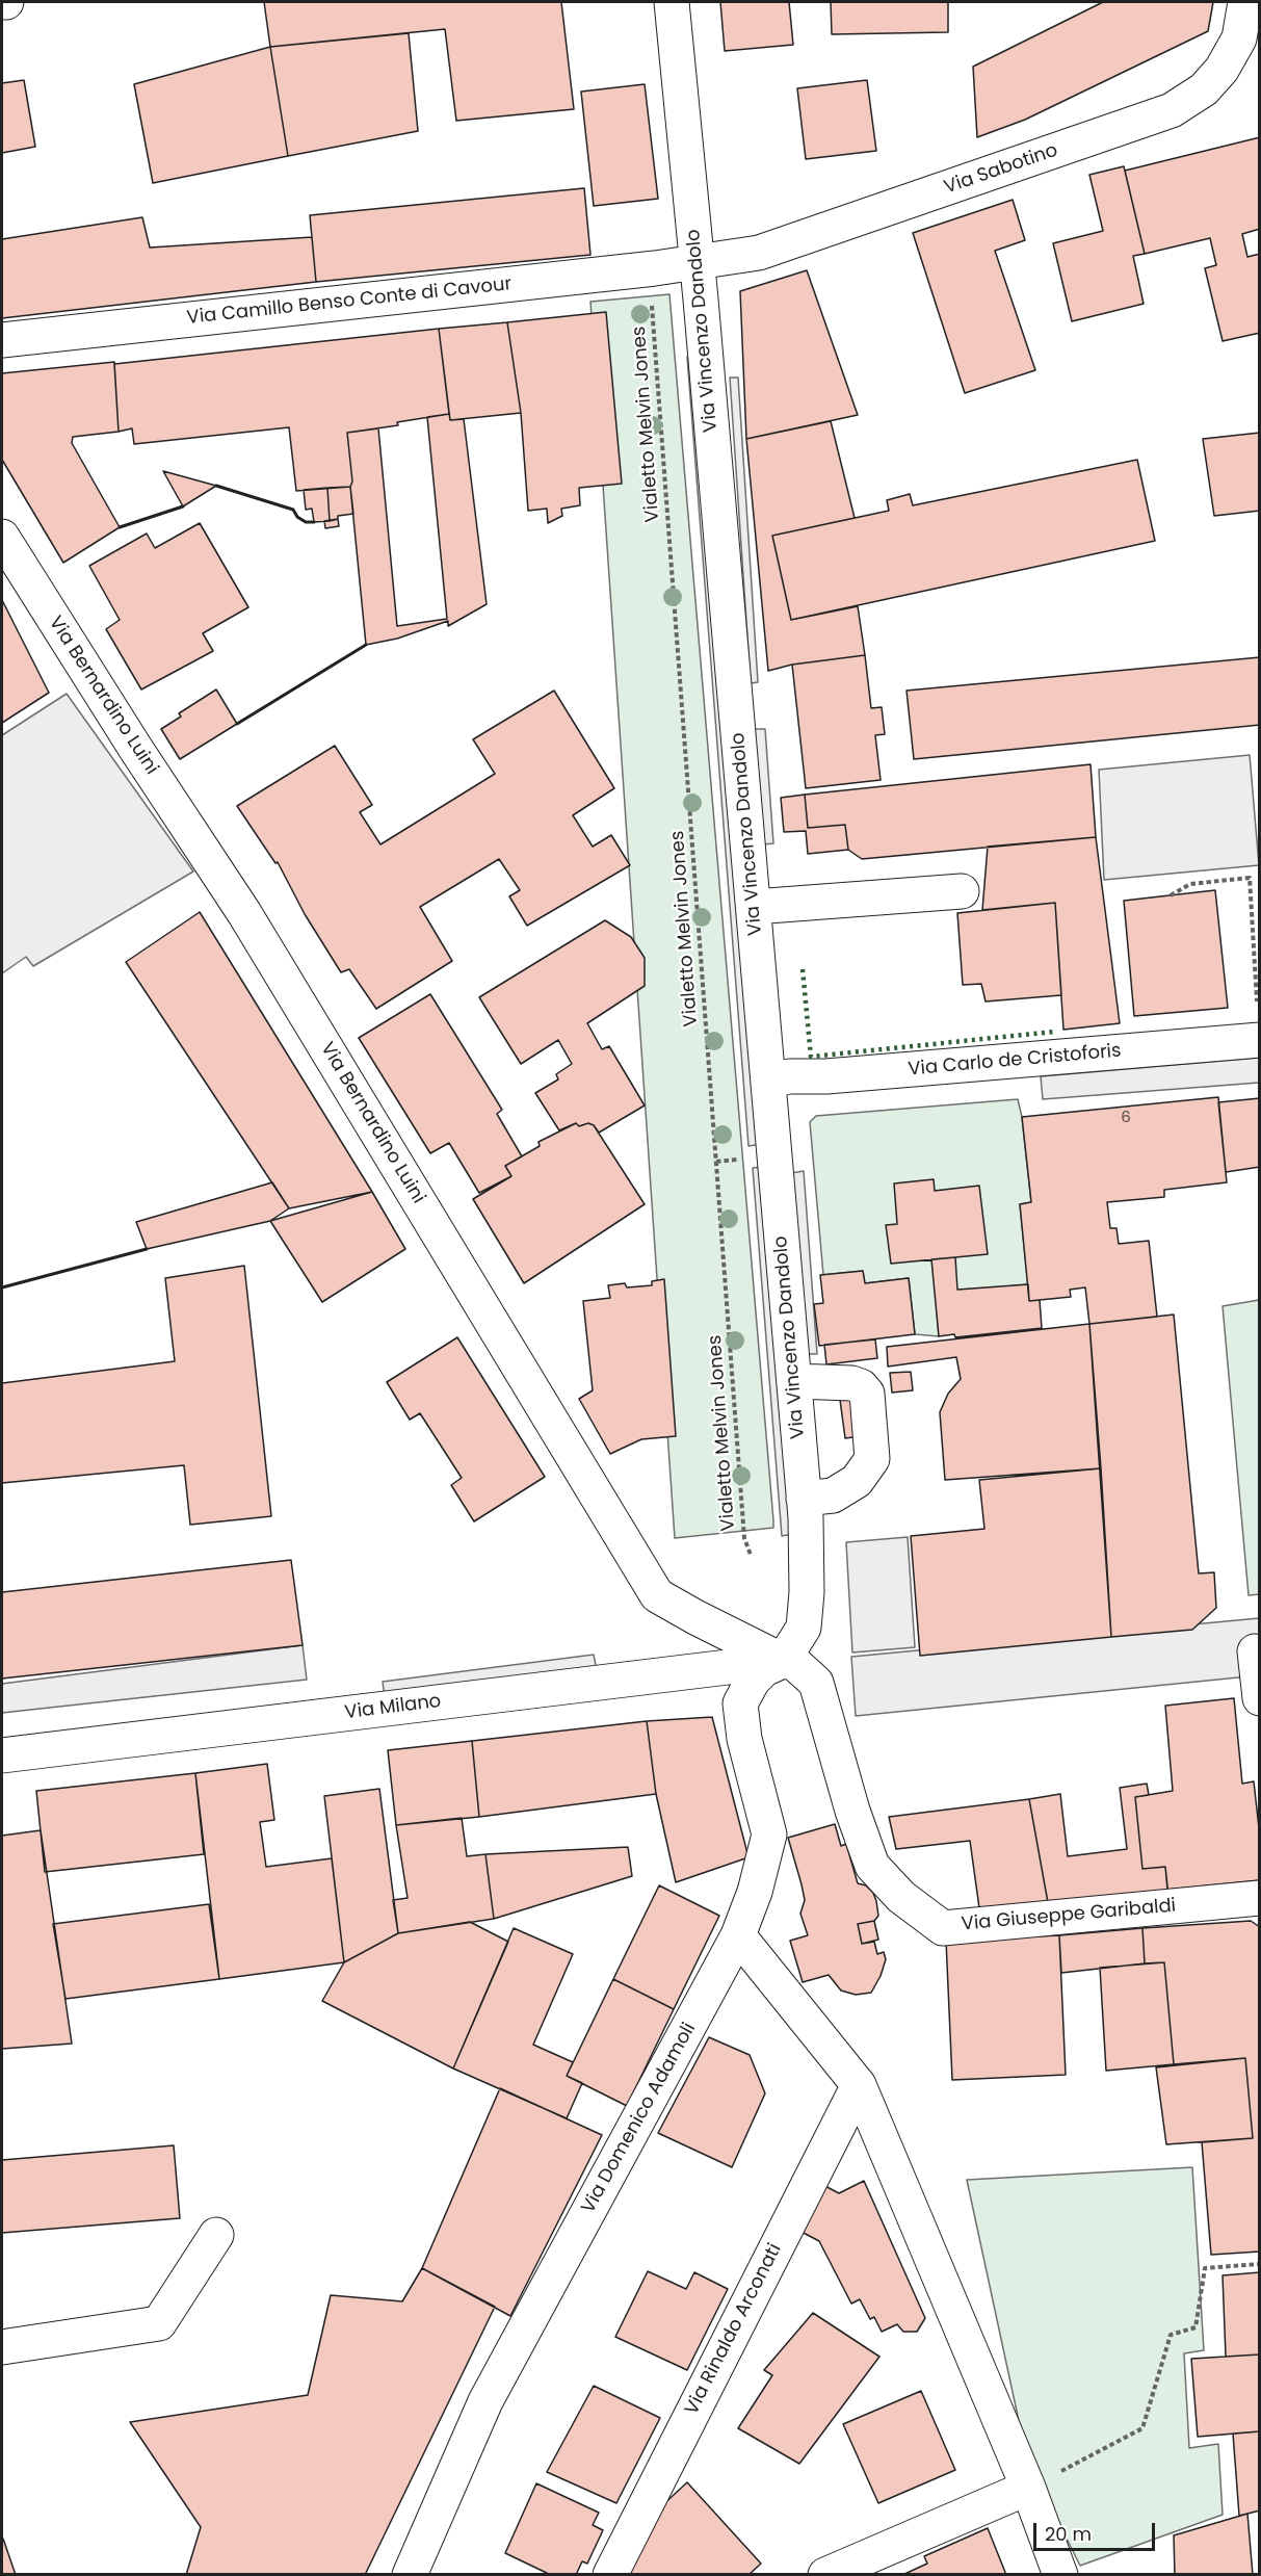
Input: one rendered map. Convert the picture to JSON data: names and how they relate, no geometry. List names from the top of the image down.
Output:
{
  "streets": {
    "street": [
      "Via Sabotino",
      "Via Camillo Benso Conte di Cavour",
      "Via Vincenzo Dandolo",
      "Via Bernardino Luini",
      "Via Carlo de Cristoforis",
      "Via Milano",
      "Via Giuseppe Garibaldi",
      "Via Domenico Adamoli",
      "Via Rinaldo Arconati"
    ],
    "path": ["Vialetto Melvin Jones"]
  },
  "crossings": [
    ["Via Sabotino", "Via Camillo Benso Conte di Cavour"],
    ["Via Sabotino", "Via Vincenzo Dandolo"],
    ["Via Camillo Benso Conte di Cavour", "Via Vincenzo Dandolo"],
    ["Via Vincenzo Dandolo", "Via Bernardino Luini"],
    ["Via Vincenzo Dandolo", "Via Carlo de Cristoforis"],
    ["Via Vincenzo Dandolo", "Via Milano"],
    ["Via Vincenzo Dandolo", "Via Giuseppe Garibaldi"],
    ["Via Vincenzo Dandolo", "Via Domenico Adamoli"],
    ["Via Bernardino Luini", "Via Milano"],
    ["Via Bernardino Luini", "Via Giuseppe Garibaldi"],
    ["Via Bernardino Luini", "Via Domenico Adamoli"],
    ["Via Milano", "Via Giuseppe Garibaldi"],
    ["Via Milano", "Via Domenico Adamoli"],
    ["Via Giuseppe Garibaldi", "Via Domenico Adamoli"]
  ],
  "house_numbers": ["6"],
  "scale_bar": "20 m"
}
